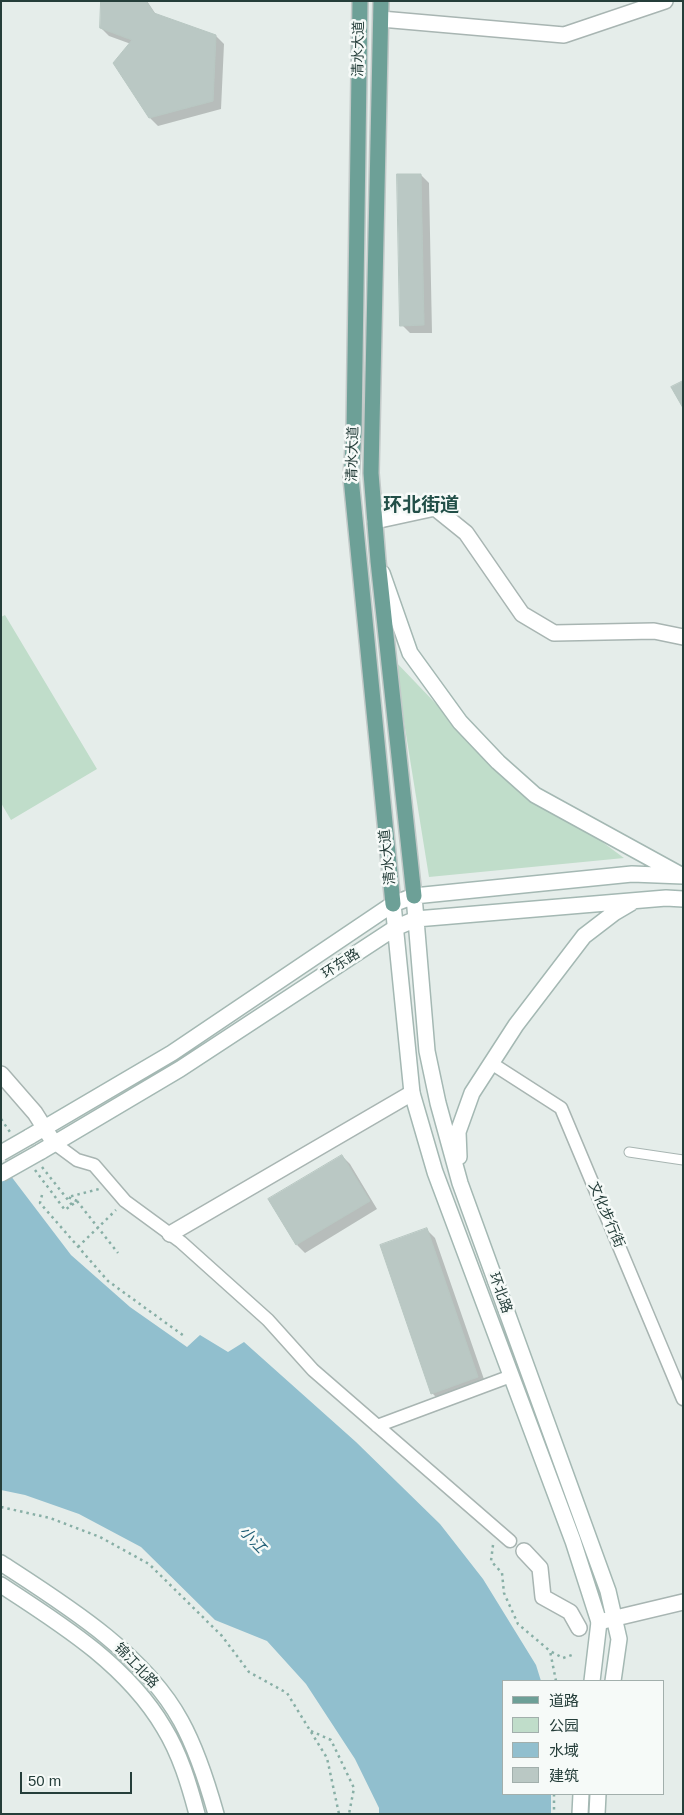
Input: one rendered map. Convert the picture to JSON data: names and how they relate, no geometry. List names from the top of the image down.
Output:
{
  "streets": {
    "main road": [
      "清水大道",
      "环东路",
      "环北路",
      "锦江北路"
    ],
    "street": ["文化步行街"]
  },
  "crossings": [
    ["清水大道", "环北路"],
    ["环东路", "环北路"]
  ],
  "districts": ["环北街道"],
  "water": ["小江"],
  "legend": [
    "道路",
    "公园",
    "水域",
    "建筑"
  ],
  "scale_bar": "50 m"
}
